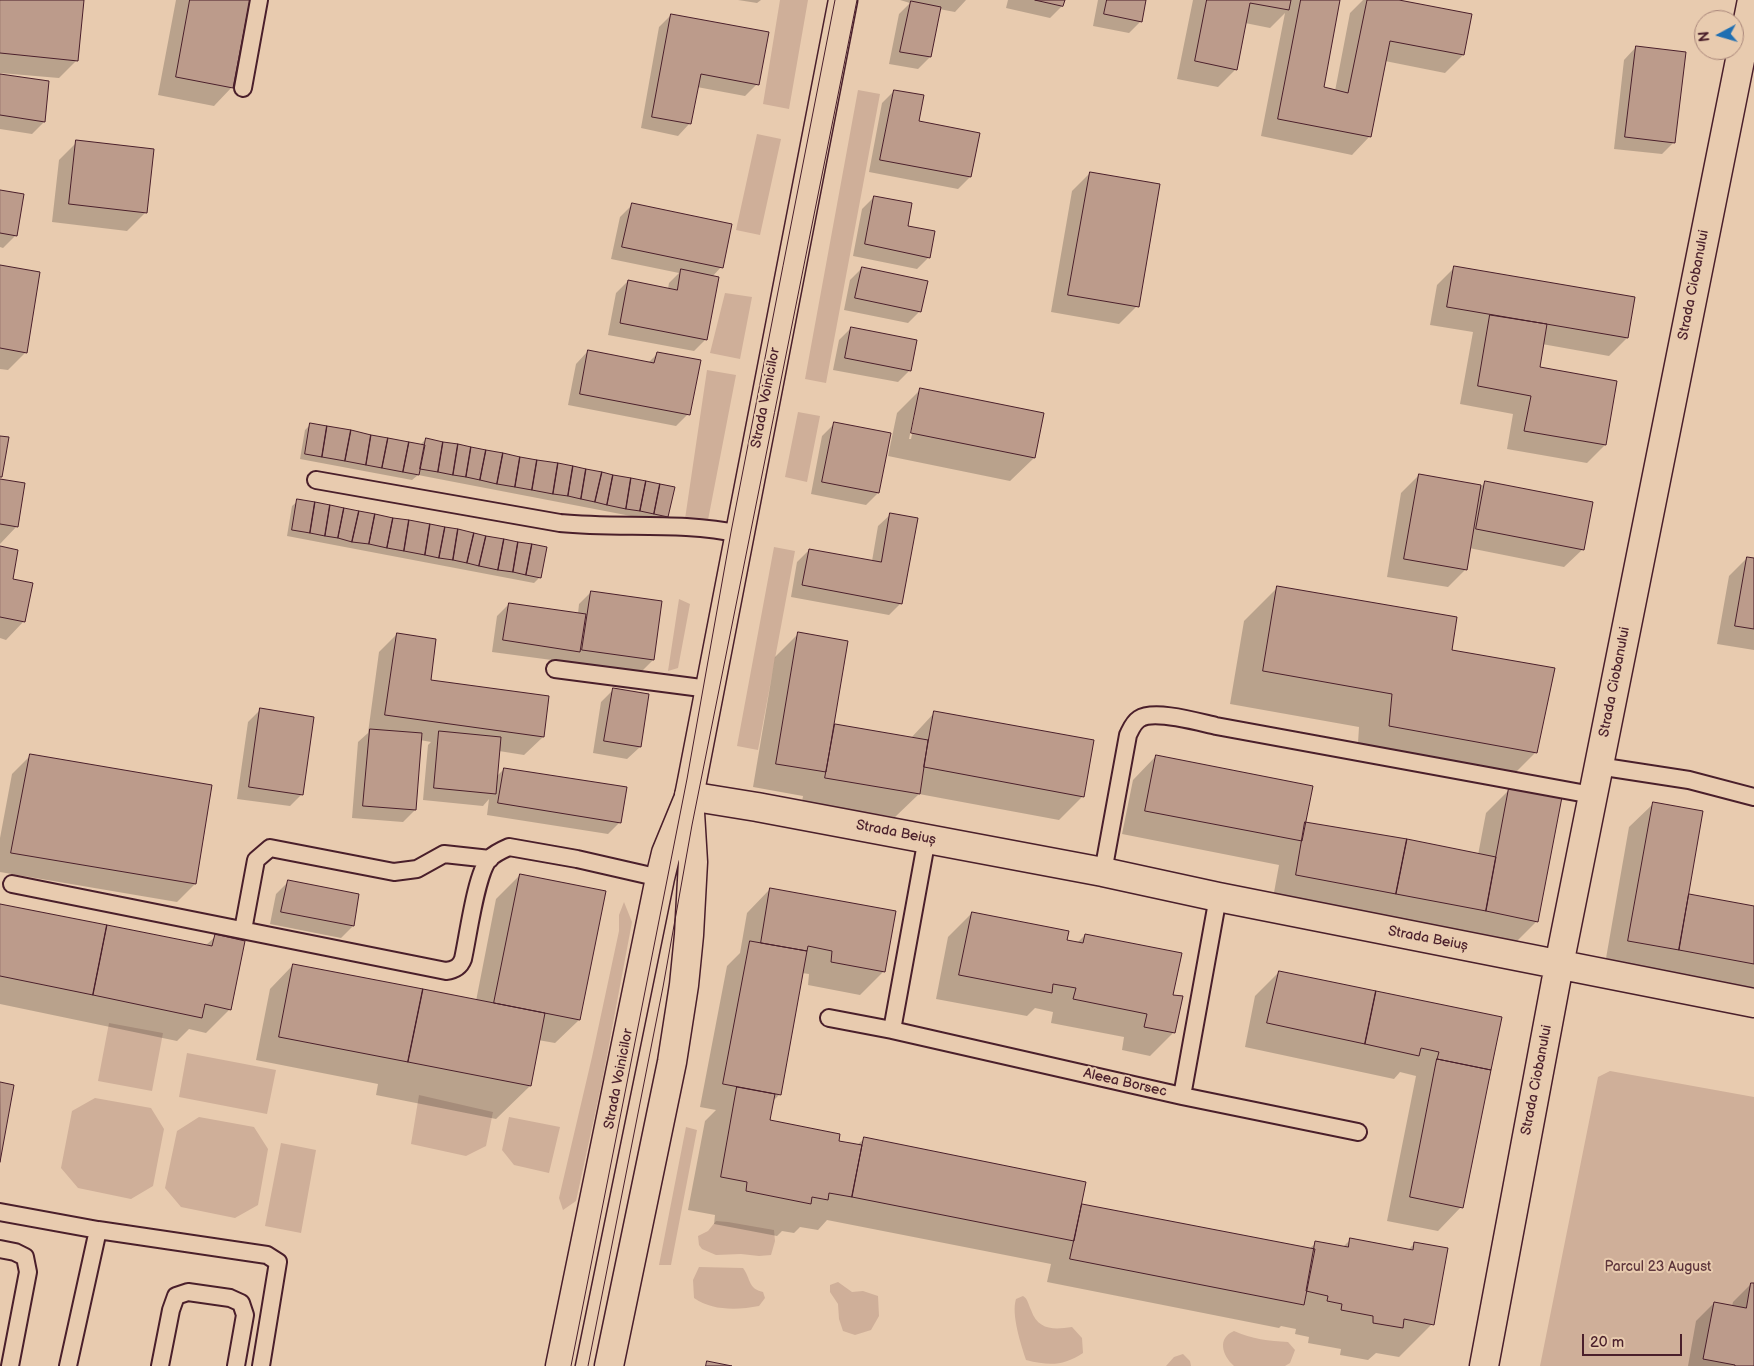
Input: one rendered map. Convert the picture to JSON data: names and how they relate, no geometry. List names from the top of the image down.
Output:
{
  "streets": {
    "street": ["Strada Ciobanului", "Strada Voinicilor", "Strada Beiuș"],
    "lane": ["Aleea Borsec"]
  },
  "crossings": [
    ["Strada Ciobanului", "Strada Beiuș"],
    ["Strada Voinicilor", "Strada Beiuș"]
  ],
  "parks": ["Parcul 23 August"],
  "scale_bar": "20 m",
  "north": "left"
}
